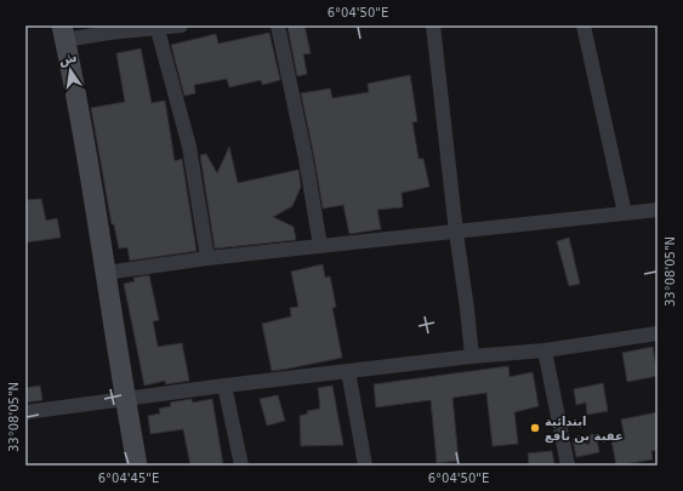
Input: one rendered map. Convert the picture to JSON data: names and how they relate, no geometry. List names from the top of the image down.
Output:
{
  "places": ["ابتدائية عقبة بن نافع"],
  "north": "top",
  "coordinates": ["6°04'50\"E", "33°08'05\"N", "6°04'45\"E"]
}
